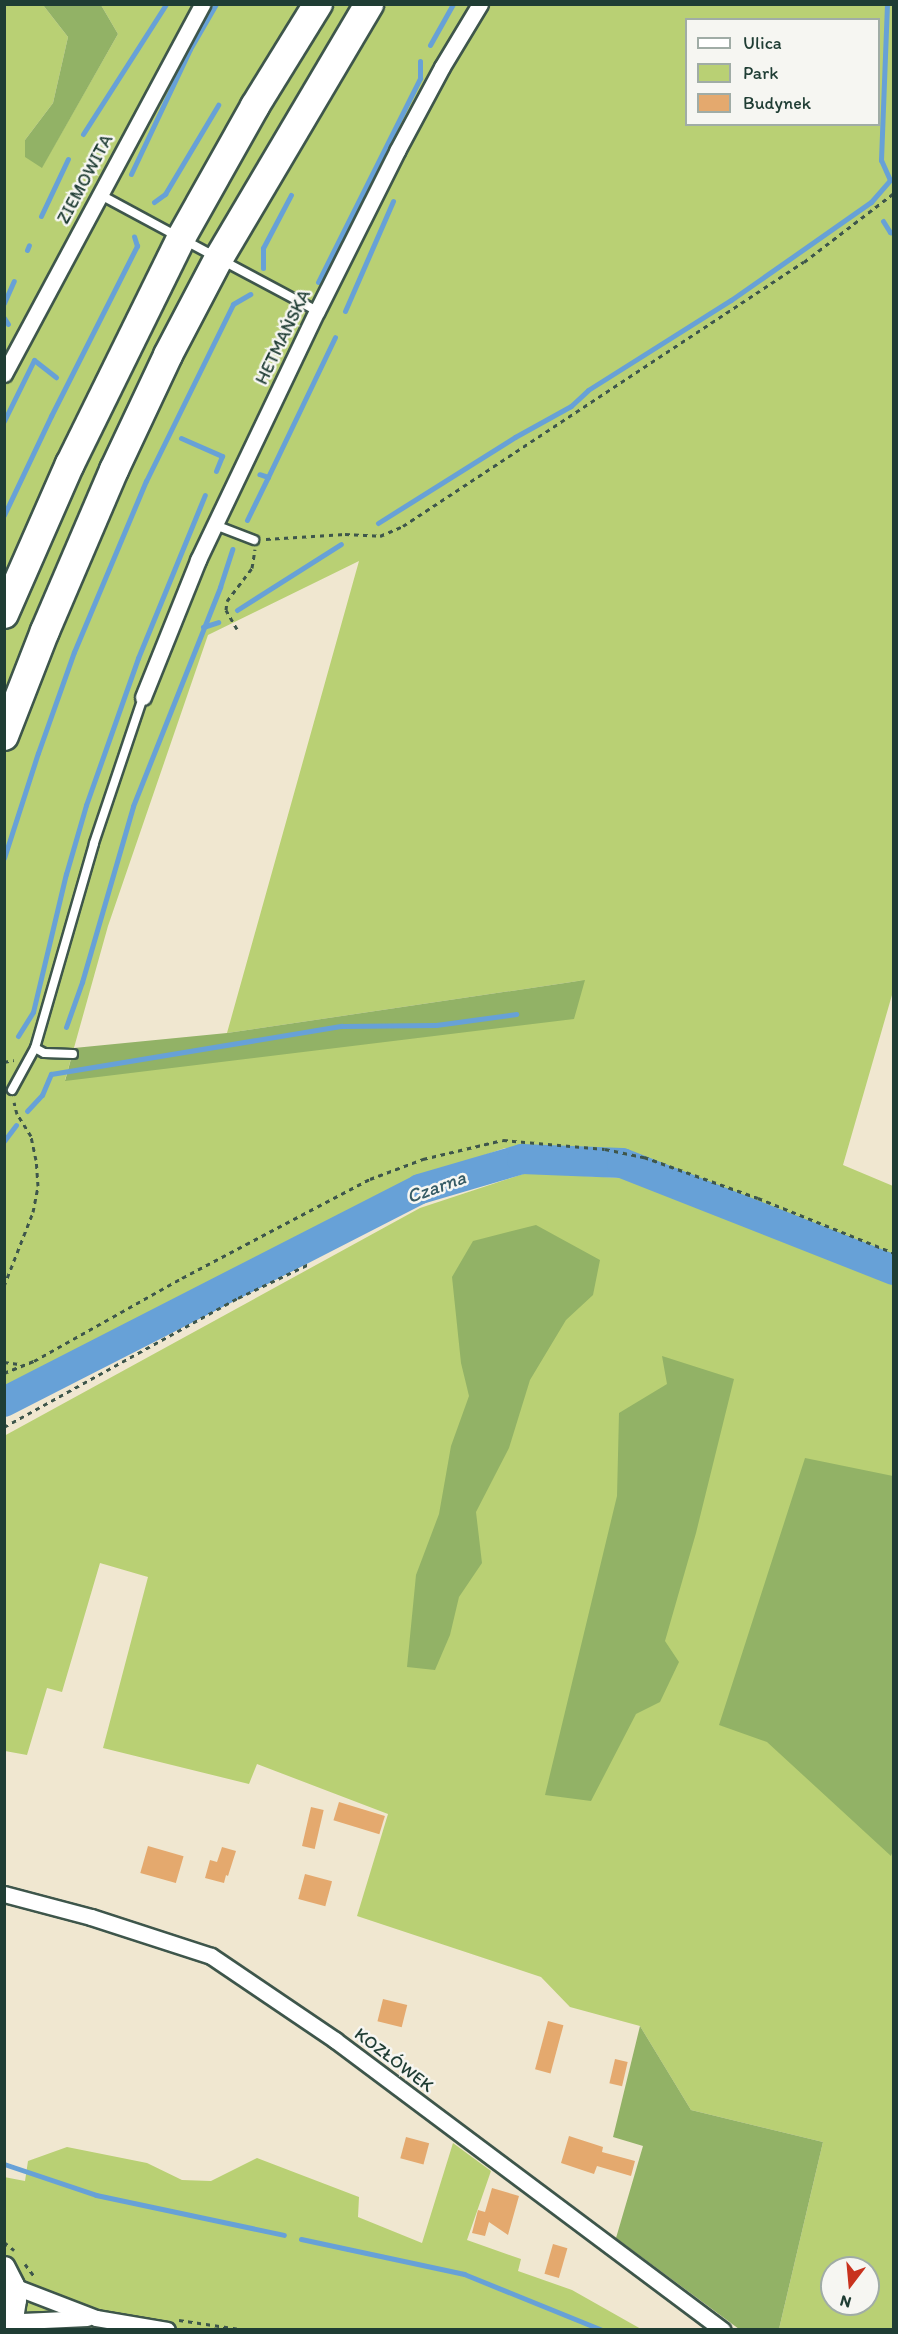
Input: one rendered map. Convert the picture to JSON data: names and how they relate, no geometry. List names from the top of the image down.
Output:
{
  "streets": {
    "street": ["ZIEMOWITA", "HETMAŃSKA", "KOZŁÓWEK"]
  },
  "water": ["Czarna"],
  "legend": ["Ulica", "Park", "Budynek"],
  "north": "bottom"
}
